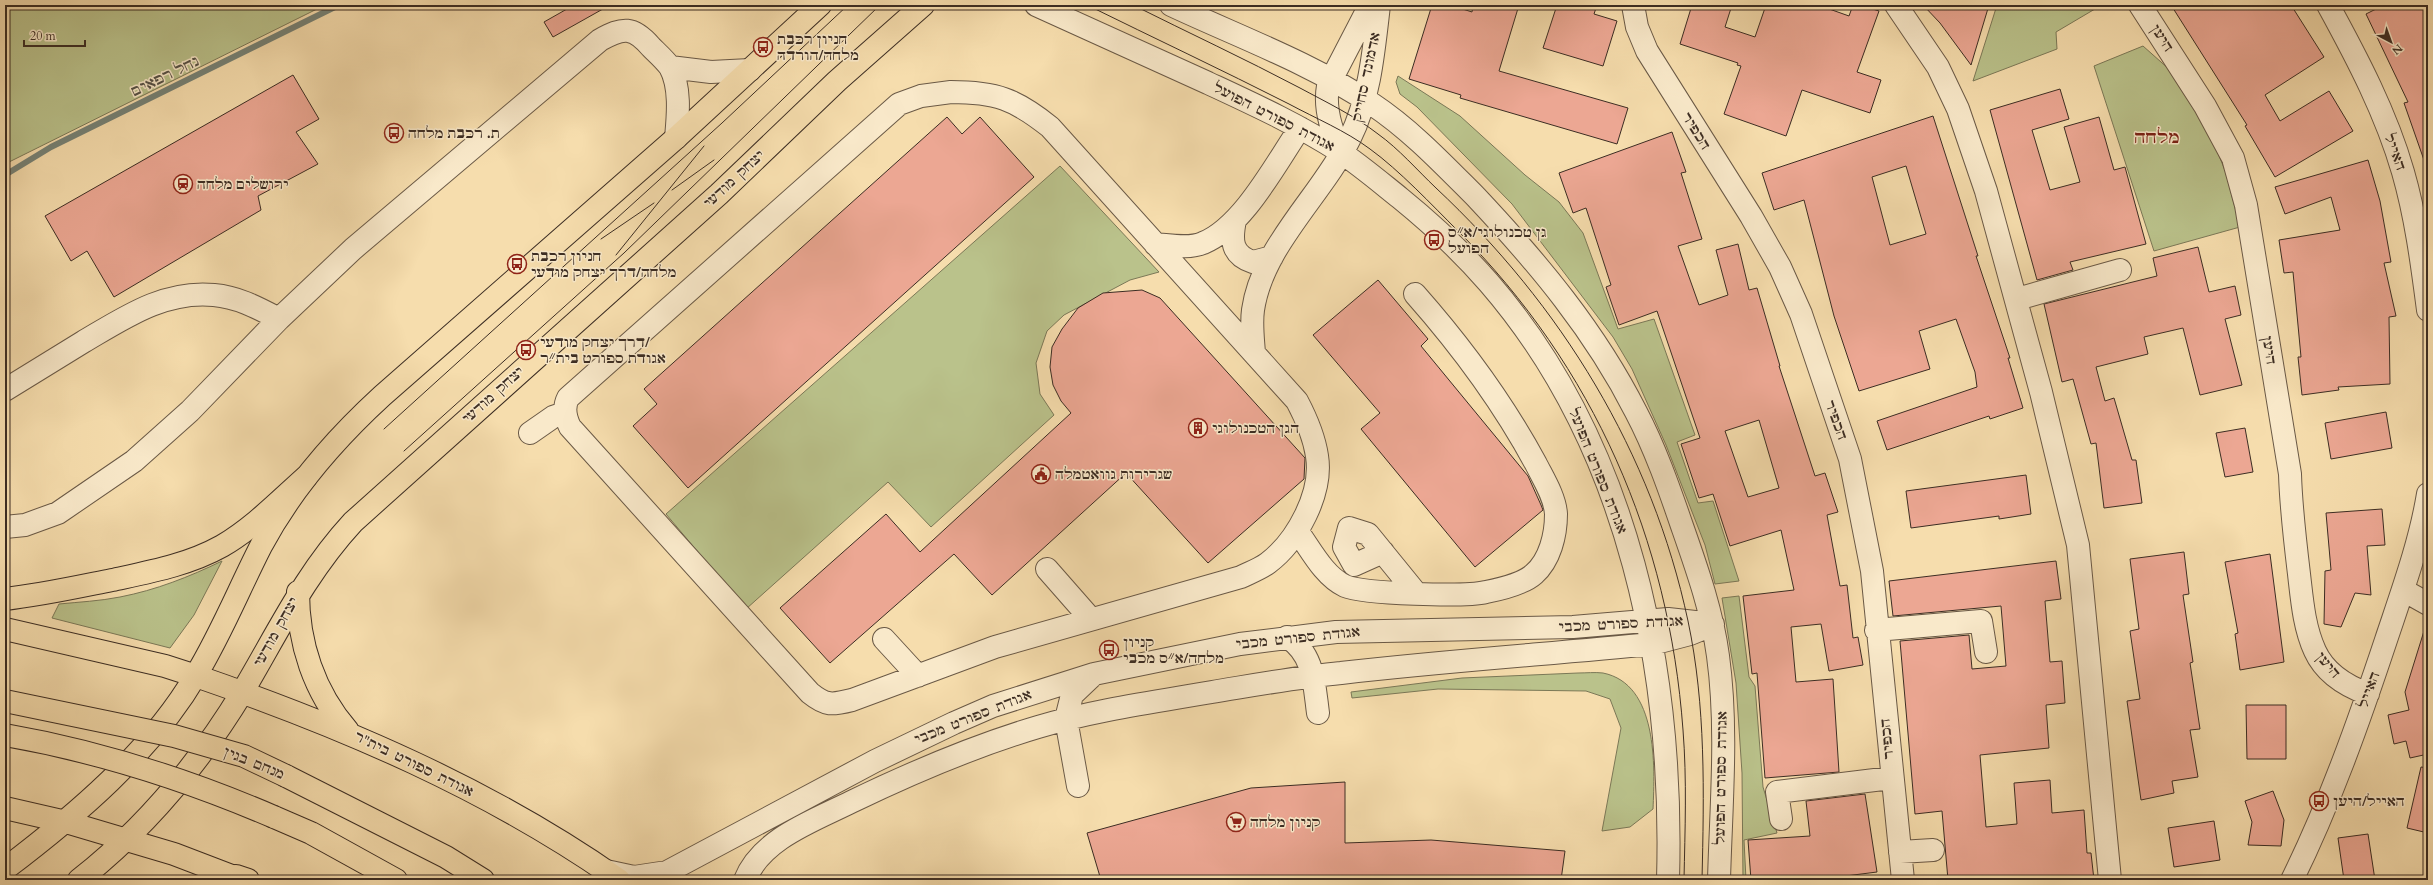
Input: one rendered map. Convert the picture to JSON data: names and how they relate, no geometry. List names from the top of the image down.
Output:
{
  "streets": {
    "main road": ["יצחק מודעי", "מנחם בגין", "אגודת ספורט בית\"ר"],
    "street": [
      "היען",
      "אדמונד סחייק",
      "אגודת ספורט הפועל",
      "הכפיר",
      "האייל",
      "אגודת ספורט מכבי"
    ]
  },
  "crossings": [
    ["היען", "האייל"],
    ["אדמונד סחייק", "אגודת ספורט הפועל"],
    ["אגודת ספורט הפועל", "אגודת ספורט מכבי"],
    ["יצחק מודעי", "אגודת ספורט בית\"ר"],
    ["אגודת ספורט מכבי", "אגודת ספורט בית\"ר"]
  ],
  "districts": ["מלחה"],
  "water": ["נחל רפאים"],
  "places": {
    "bus stop": [
      "חניון רכבת מלחה/הורדה",
      "ת. רכבת מלחה",
      "גן טכנולוגי/א״ס הפועל",
      "חניון רכבת מלחה/דרך יצחק מודעי",
      "דרך יצחק מודעי/ אגודת ספורט בית״ר",
      "קניון מלחה/א״ס מכבי",
      "האייל/היען"
    ],
    "station": ["ירושלים מלחה"],
    "building": ["הגן הטכנולוגי"],
    "public building": ["שגרירות גוואטמלה"],
    "supermarket": ["קניון מלחה"]
  },
  "scale_bar": "20 m",
  "north": "bottom right"
}
